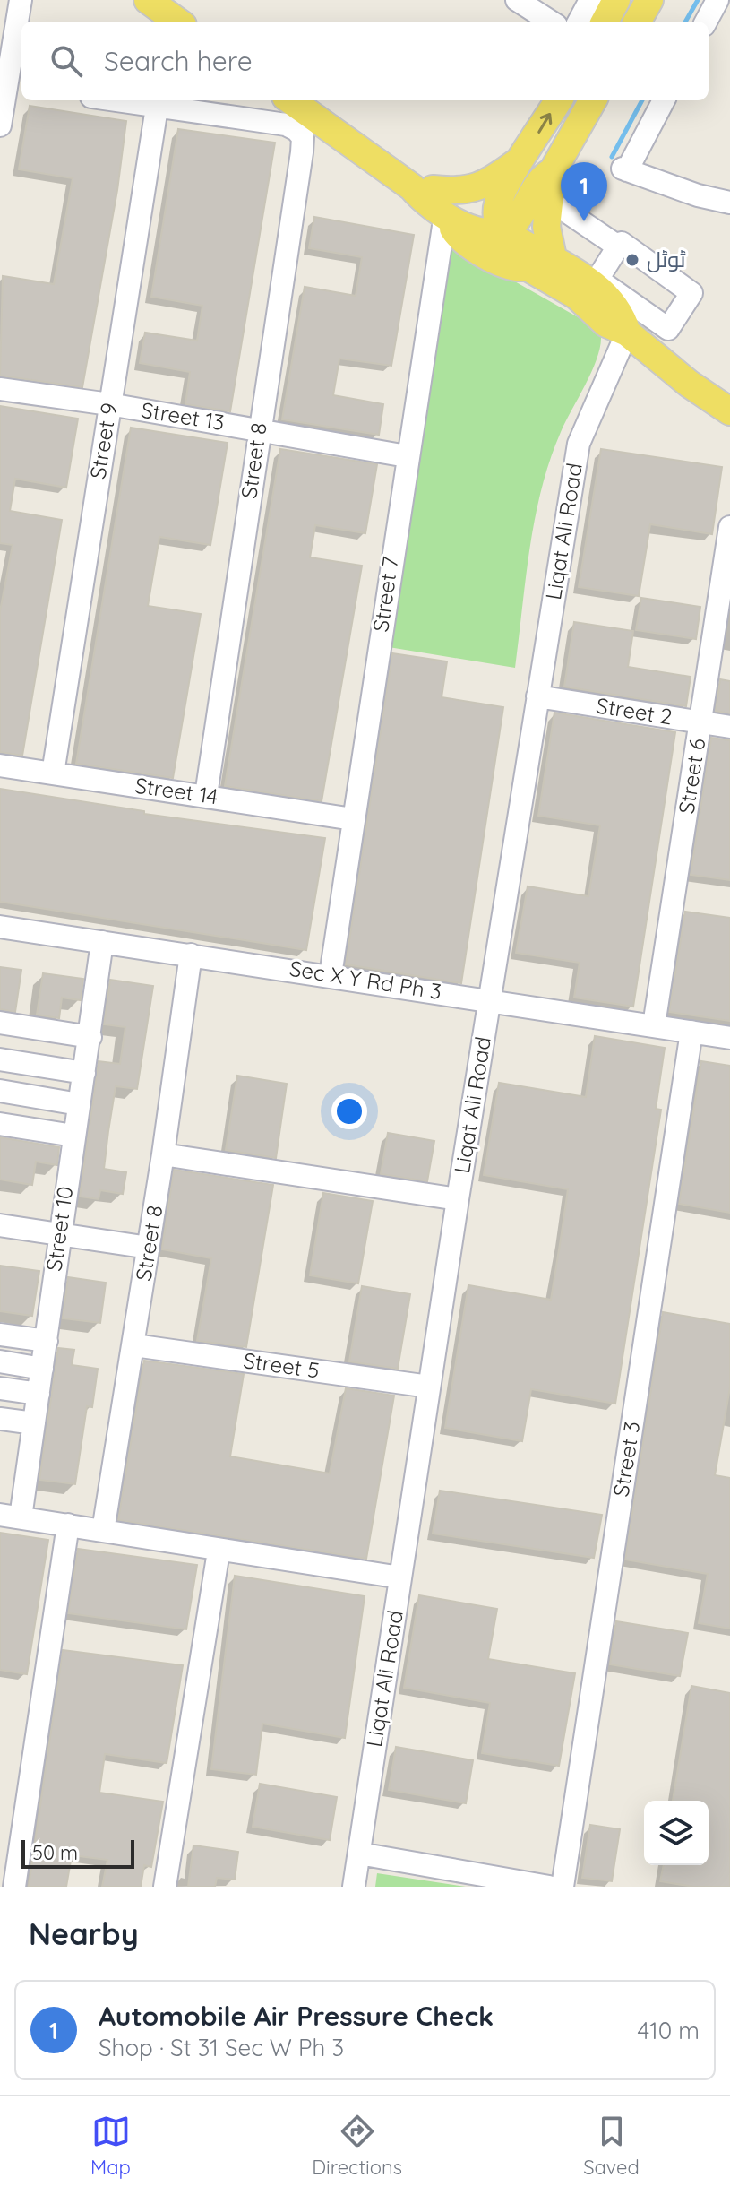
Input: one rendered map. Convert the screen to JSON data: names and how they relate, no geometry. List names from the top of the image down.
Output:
{
  "streets": {
    "street": [
      "Street 13",
      "Street 9",
      "Street 8",
      "Liqat Ali Road",
      "Street 7",
      "Street 2",
      "Street 6",
      "Street 14",
      "Sec X Y Rd Ph 3",
      "Street 10",
      "Street 5",
      "Street 3"
    ]
  },
  "crossings": [
    ["Street 13", "Street 9"],
    ["Street 13", "Street 8"],
    ["Street 13", "Street 7"],
    ["Street 9", "Street 14"],
    ["Street 8", "Street 14"],
    ["Street 8", "Sec X Y Rd Ph 3"],
    ["Street 8", "Street 5"],
    ["Liqat Ali Road", "Street 2"],
    ["Liqat Ali Road", "Sec X Y Rd Ph 3"],
    ["Liqat Ali Road", "Street 5"],
    ["Street 7", "Street 14"],
    ["Street 7", "Sec X Y Rd Ph 3"],
    ["Street 2", "Street 6"],
    ["Street 6", "Sec X Y Rd Ph 3"],
    ["Sec X Y Rd Ph 3", "Street 10"],
    ["Sec X Y Rd Ph 3", "Street 3"]
  ],
  "places": ["ٹوٹل"],
  "scale_bar": "50 m",
  "page": {
    "search": "Search here",
    "pins": "1",
    "scale": "50 m",
    "heading": "Nearby",
    "list": [
      {
        "mark": "1",
        "name": "Automobile Air Pressure Check",
        "note": "Shop · St 31 Sec W Ph 3",
        "value": "410 m"
      }
    ],
    "nav": ["Map", "Directions", "Saved"]
  }
}
